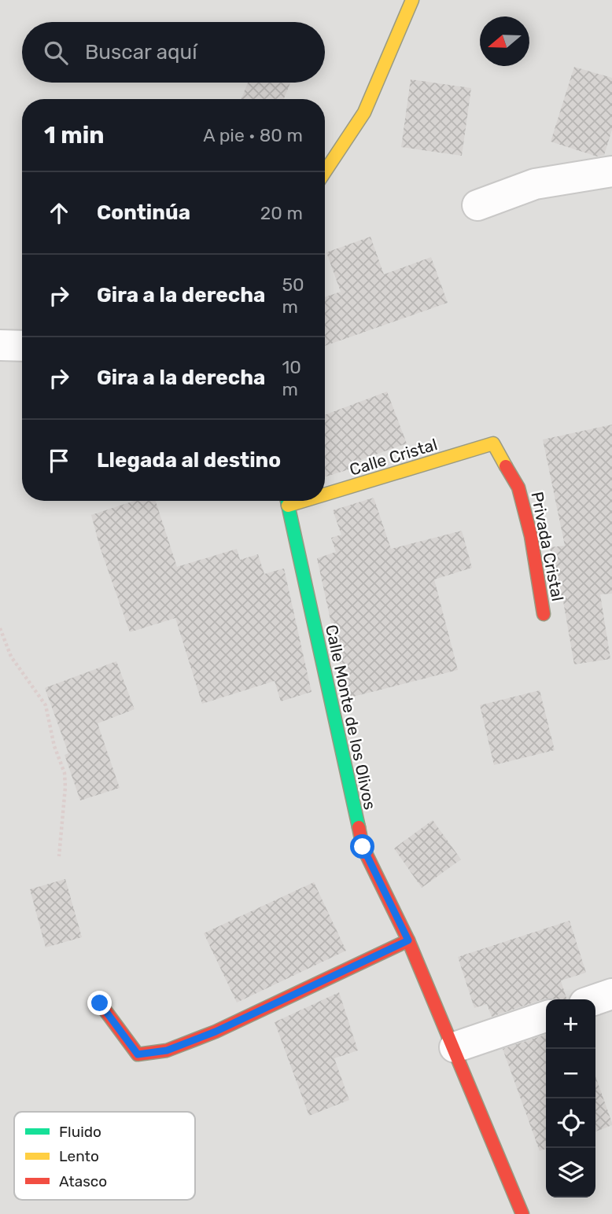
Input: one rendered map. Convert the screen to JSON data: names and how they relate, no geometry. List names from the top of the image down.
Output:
{
  "streets": {
    "street": ["Calle Cristal", "Privada Cristal", "Calle Monte de los Olivos"]
  },
  "crossings": [
    ["Calle Cristal", "Privada Cristal"]
  ],
  "legend": ["Fluido", "Lento", "Atasco"],
  "north": "left",
  "page": {
    "search": "Buscar aquí",
    "heading": ["1 min", "A pie · 80 m"],
    "list": [
      ["Continúa", "20 m"],
      ["Gira a la derecha", "50 m"],
      ["Gira a la derecha", "10 m"],
      "Llegada al destino"
    ],
    "map_buttons": ["+", "−"]
  }
}
